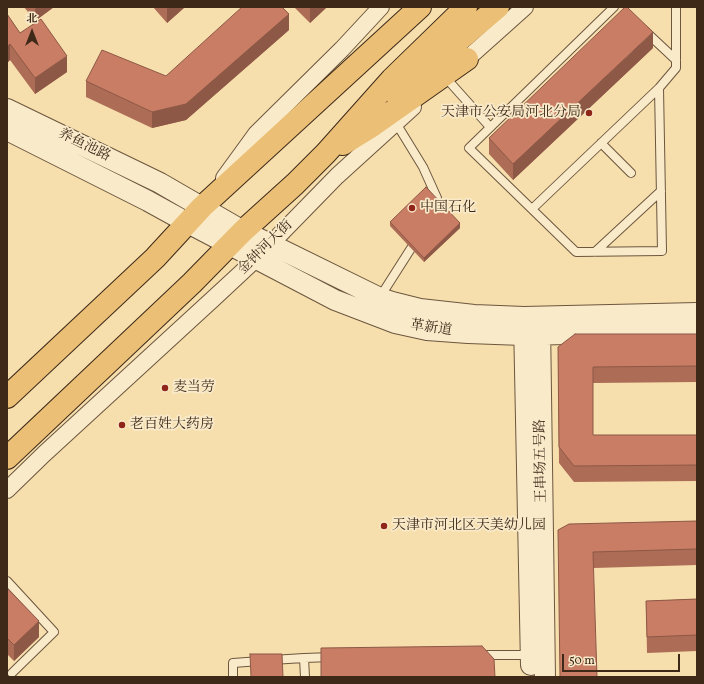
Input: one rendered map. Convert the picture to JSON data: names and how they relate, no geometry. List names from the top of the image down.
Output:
{
  "streets": {
    "main road": ["金钟河大街"],
    "street": ["养鱼池路", "革新道", "王串场五号路"]
  },
  "crossings": [
    ["养鱼池路", "金钟河大街"],
    ["养鱼池路", "革新道"],
    ["金钟河大街", "革新道"],
    ["革新道", "王串场五号路"]
  ],
  "places": [
    "天津市公安局河北分局",
    "中国石化",
    "麦当劳",
    "老百姓大药房",
    "天津市河北区天美幼儿园"
  ],
  "scale_bar": "50 m",
  "north": "top"
}
